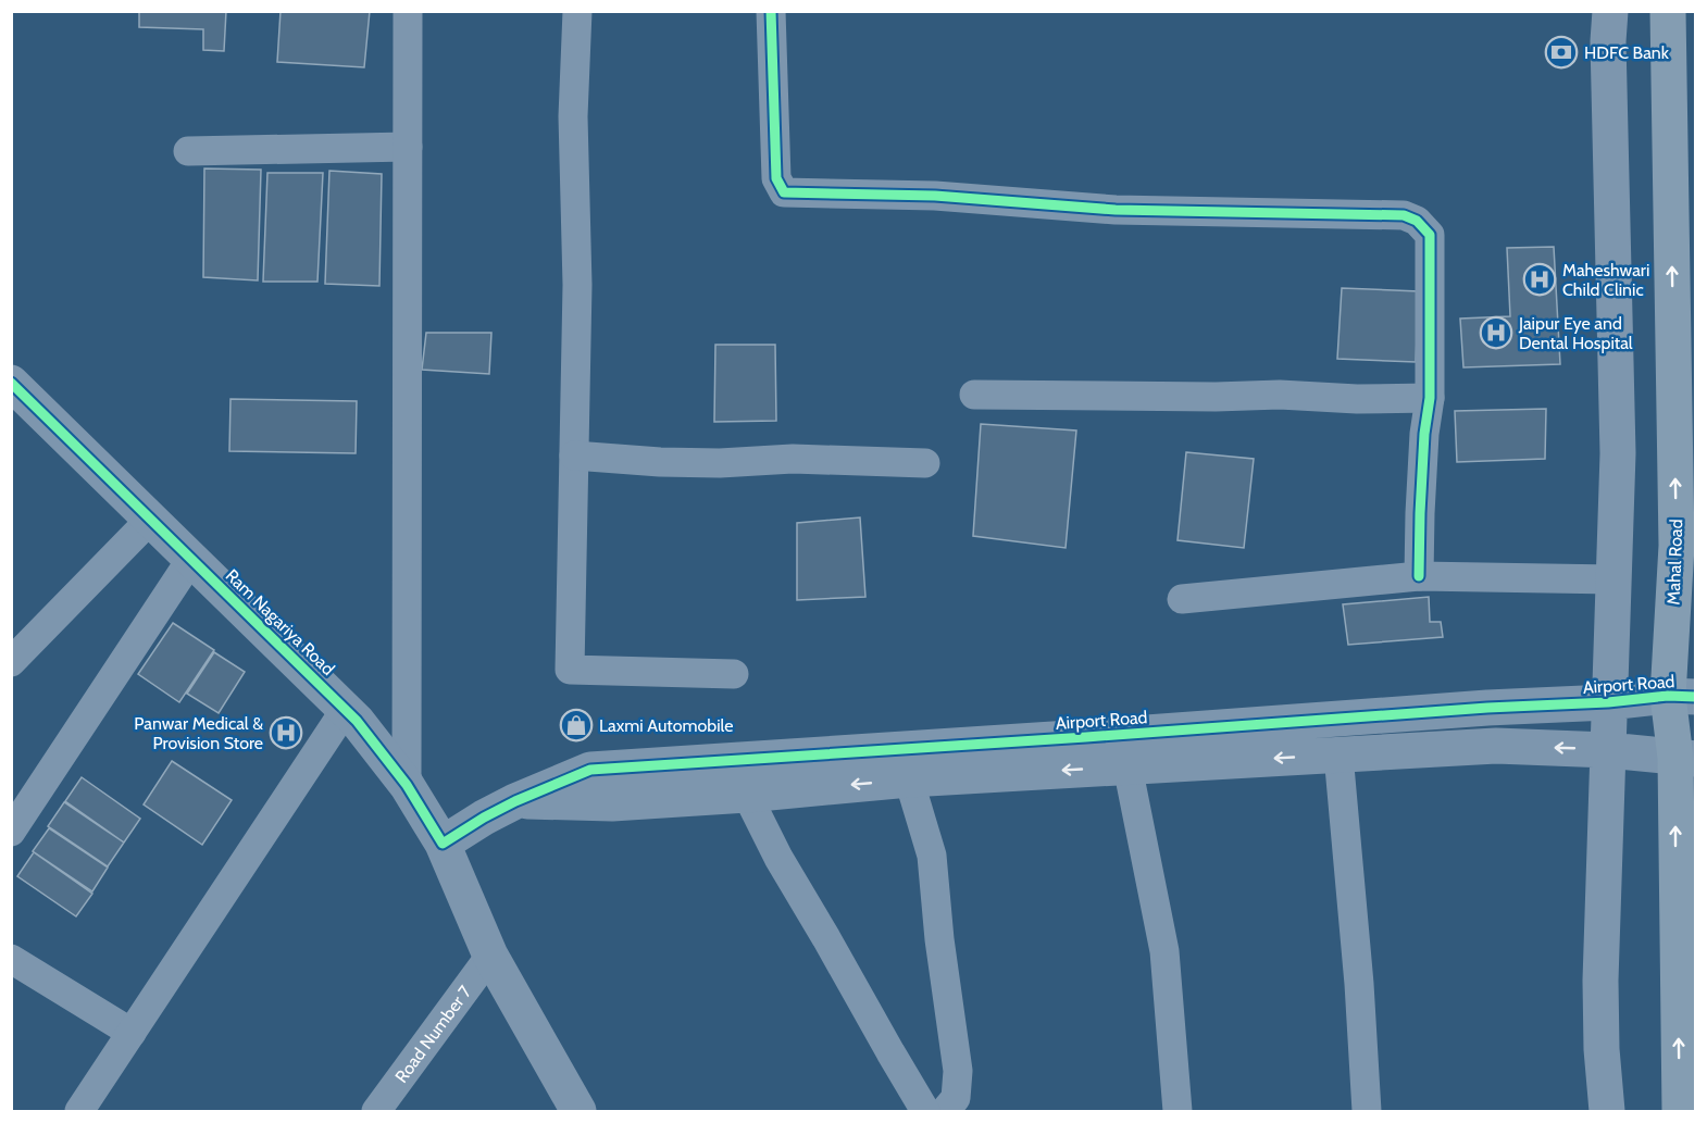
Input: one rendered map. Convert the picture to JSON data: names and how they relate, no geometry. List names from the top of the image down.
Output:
{
  "streets": {
    "main road": ["Mahal Road"],
    "street": ["Ram Nagariya Road", "Airport Road", "Road Number 7"]
  },
  "crossings": [
    ["Mahal Road", "Airport Road"],
    ["Ram Nagariya Road", "Road Number 7"]
  ],
  "one_way": ["Mahal Road"],
  "places": {
    "bank": ["HDFC Bank"],
    "hospital": ["Maheshwari Child Clinic", "Jaipur Eye and Dental Hospital", "Panwar Medical & Provision Store"],
    "shop": ["Laxmi Automobile"]
  }
}
